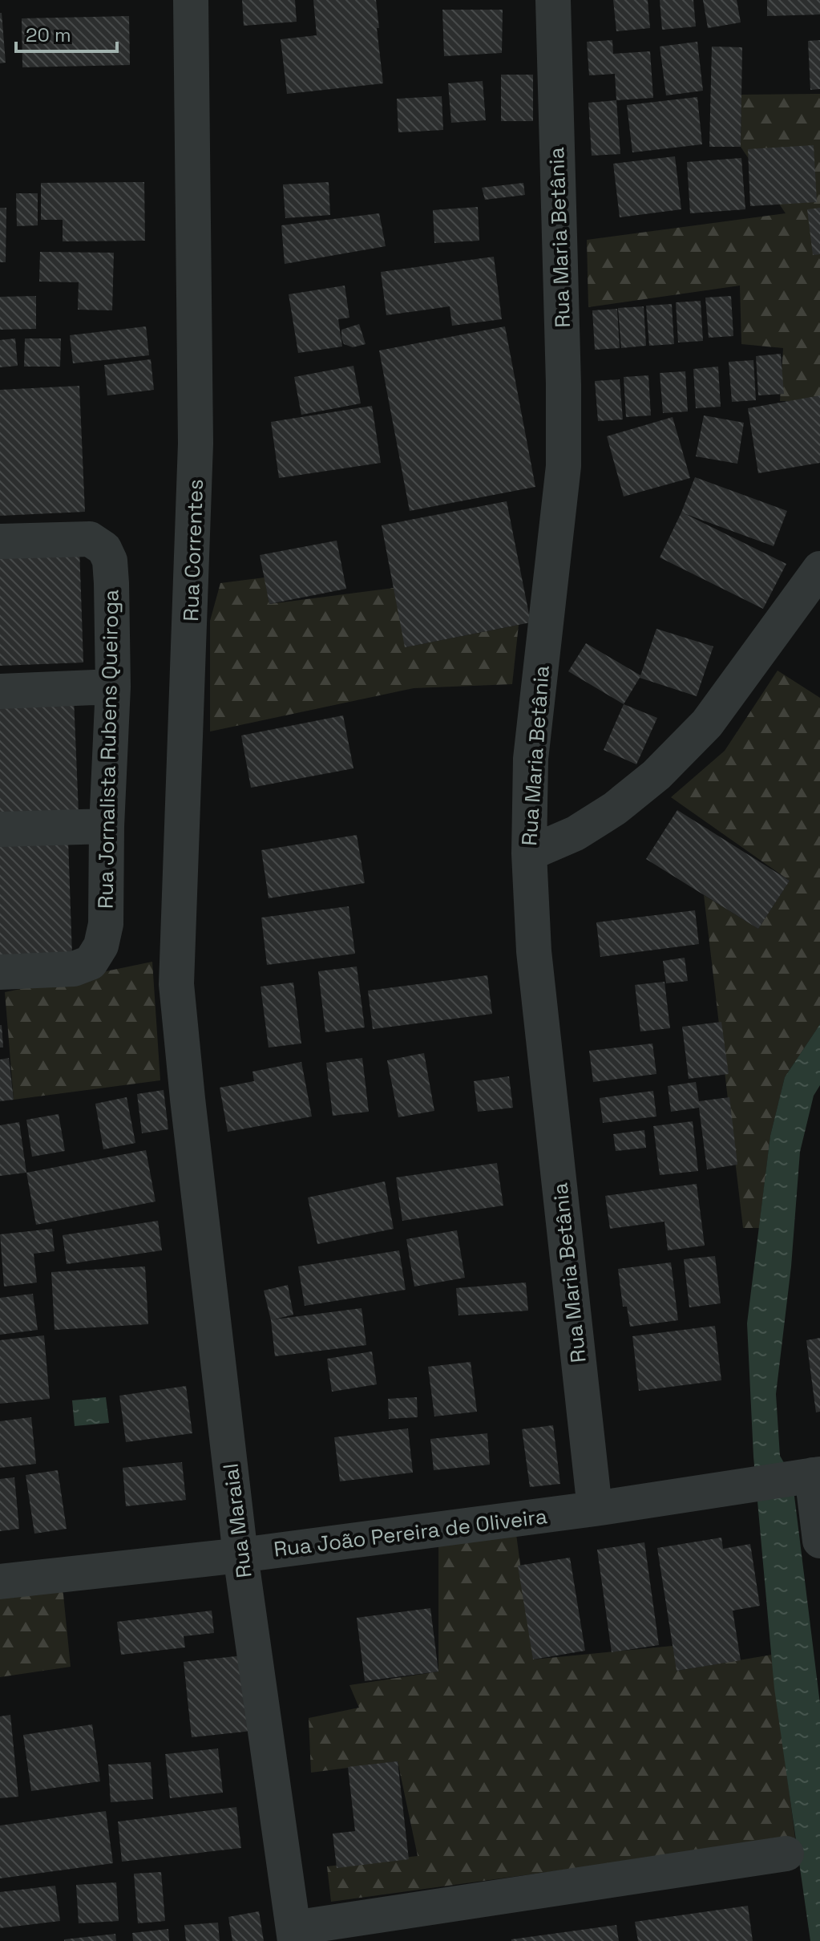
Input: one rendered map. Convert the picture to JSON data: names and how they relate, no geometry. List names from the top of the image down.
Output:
{
  "streets": {
    "street": [
      "Rua Maria Betânia",
      "Rua Correntes",
      "Rua Jornalista Rubens Queiroga",
      "Rua Maraial",
      "Rua João Pereira de Oliveira"
    ]
  },
  "crossings": [
    ["Rua Maria Betânia", "Rua João Pereira de Oliveira"],
    ["Rua Correntes", "Rua Maraial"],
    ["Rua Maraial", "Rua João Pereira de Oliveira"]
  ],
  "scale_bar": "20 m"
}
